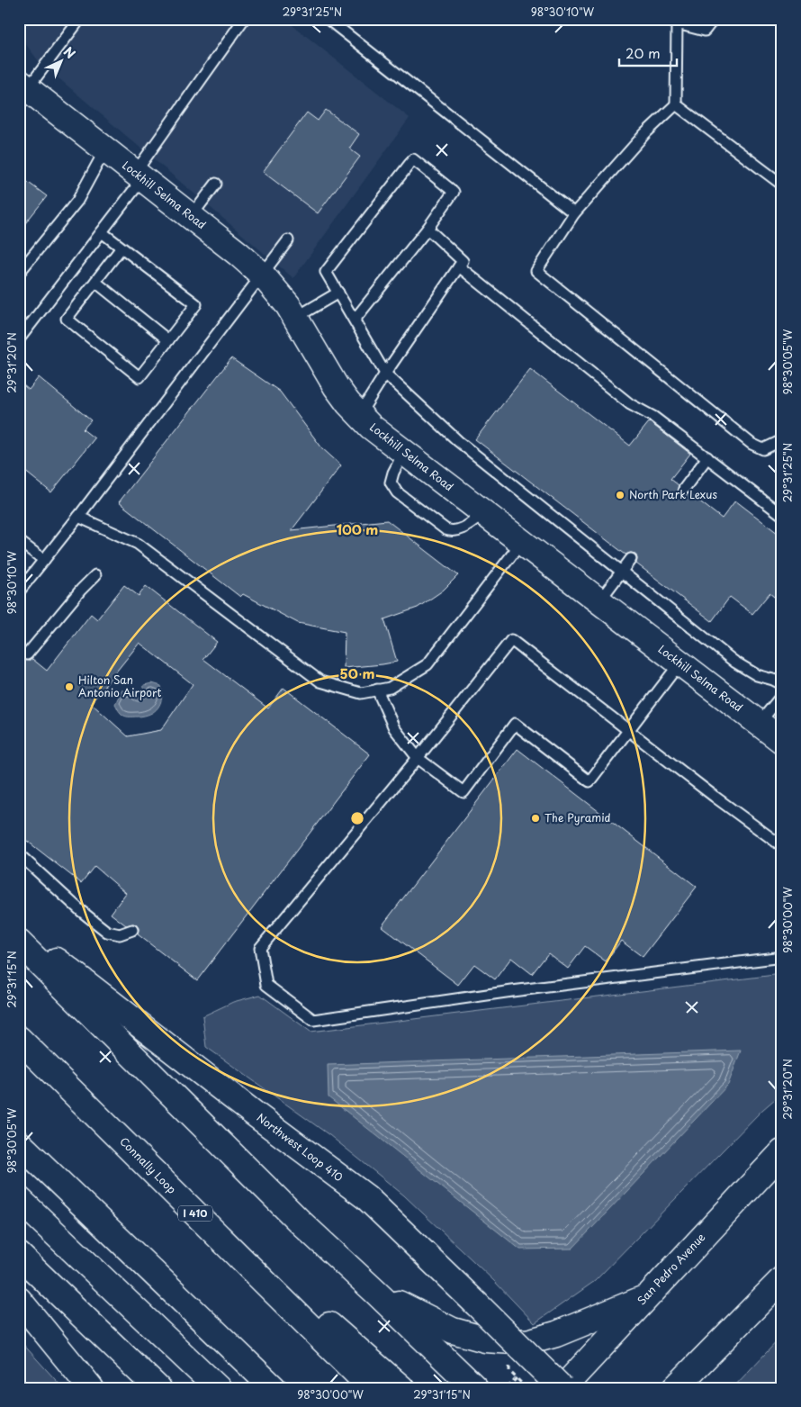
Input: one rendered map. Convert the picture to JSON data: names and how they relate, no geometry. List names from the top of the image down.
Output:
{
  "streets": {
    "main road": [
      "Lockhill Selma Road",
      "Northwest Loop 410",
      "Connally Loop",
      "I 410",
      "San Pedro Avenue"
    ]
  },
  "crossings": [
    ["Northwest Loop 410", "San Pedro Avenue"]
  ],
  "places": ["North Park Lexus", "Hilton San Antonio Airport", "The Pyramid"],
  "scale_bar": "20 m",
  "north": "top right",
  "coordinates": [
    "29°31'25\"N",
    "98°30'10\"W",
    "98°30'05\"W",
    "29°31'20\"N",
    "98°30'00\"W",
    "29°31'15\"N"
  ],
  "rings": ["100 m", "50 m"]
}
